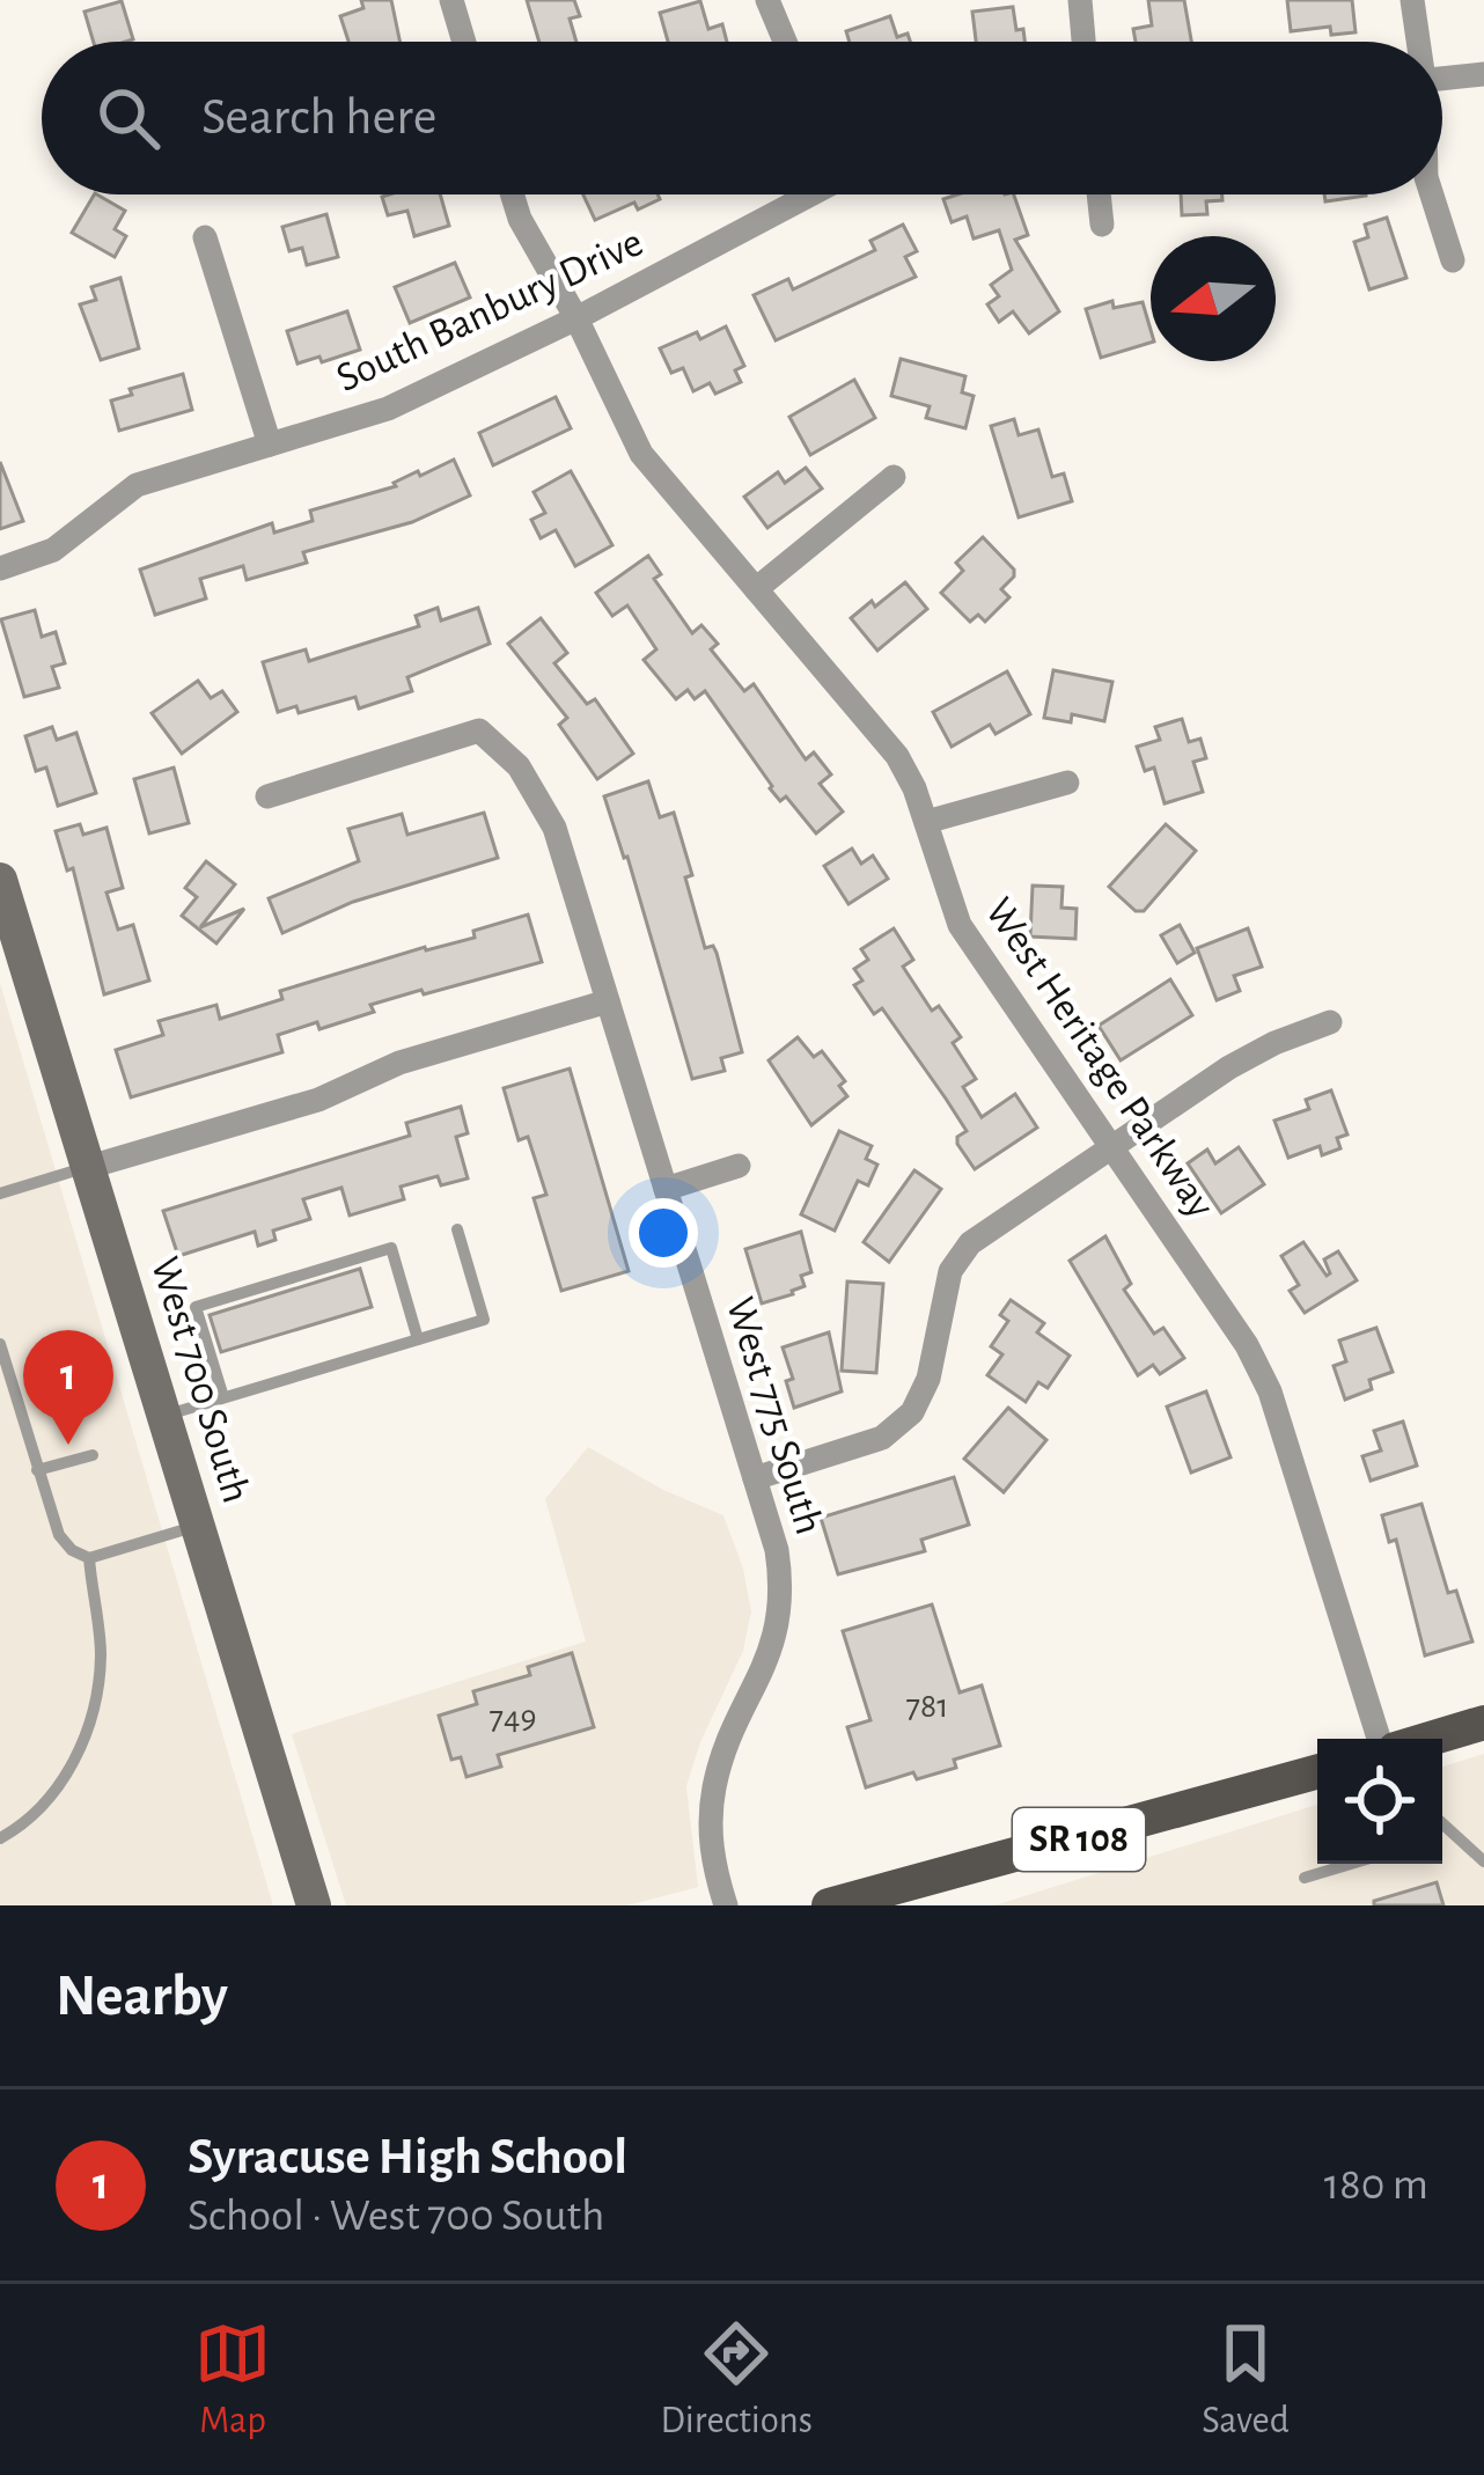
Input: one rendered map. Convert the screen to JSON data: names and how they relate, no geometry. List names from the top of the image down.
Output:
{
  "streets": {
    "main road": ["SR 108"],
    "street": [
      "South Banbury Drive",
      "West Heritage Parkway",
      "West 700 South",
      "West 775 South"
    ]
  },
  "crossings": [
    ["South Banbury Drive", "West Heritage Parkway"]
  ],
  "house_numbers": ["781", "749"],
  "north": "left",
  "page": {
    "search": "Search here",
    "pins": "1",
    "heading": "Nearby",
    "list": [
      {
        "mark": "1",
        "name": "Syracuse High School",
        "note": "School · West 700 South",
        "value": "180 m"
      }
    ],
    "nav": ["Map", "Directions", "Saved"]
  }
}
